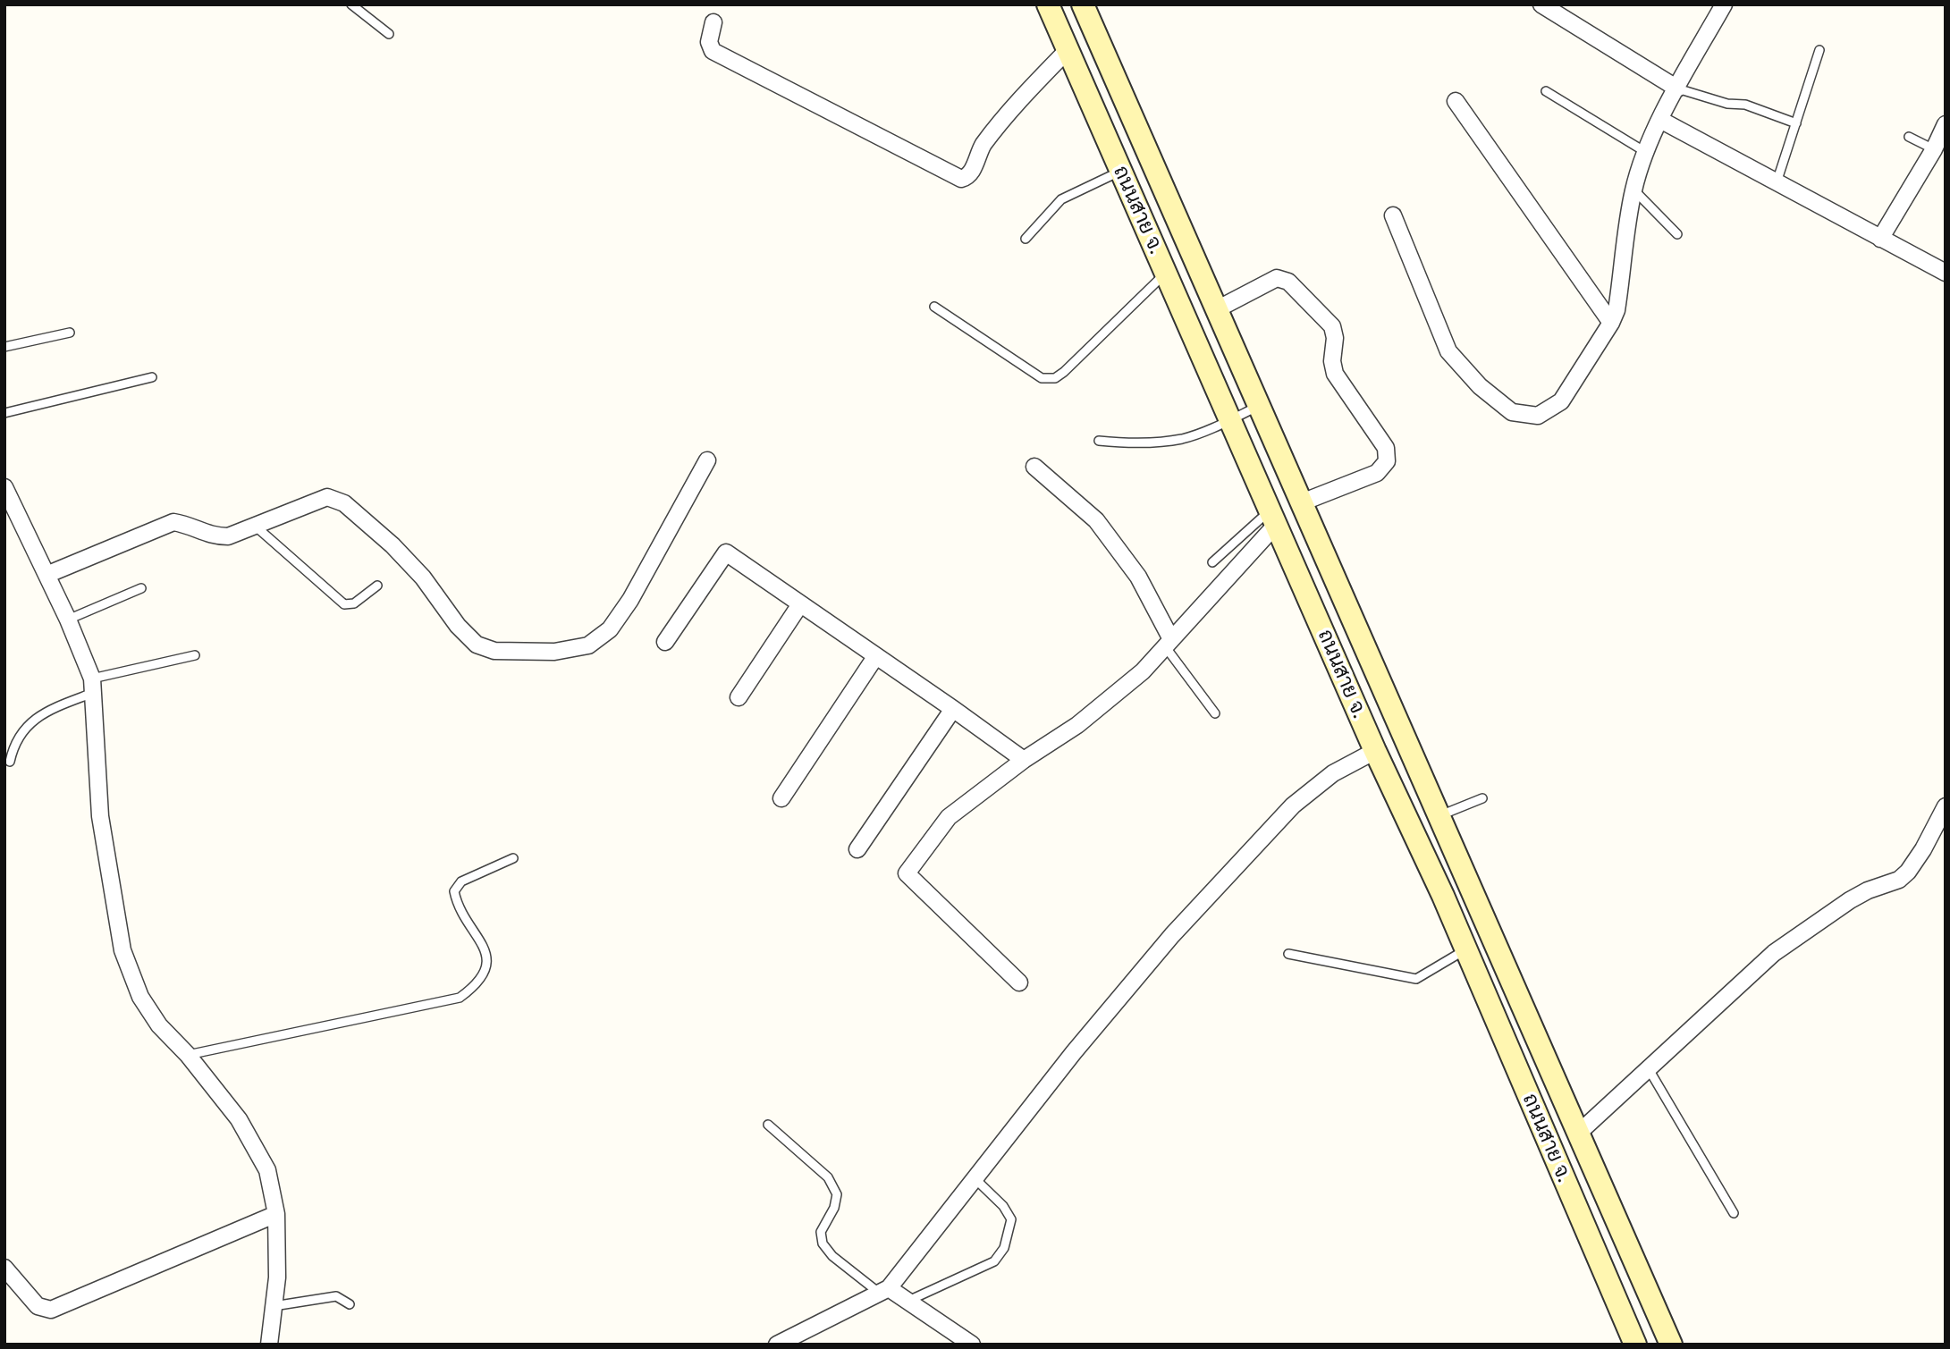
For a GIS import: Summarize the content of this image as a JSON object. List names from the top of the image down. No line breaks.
{"streets":{"main road":["ถนนสาย จ."]}}
